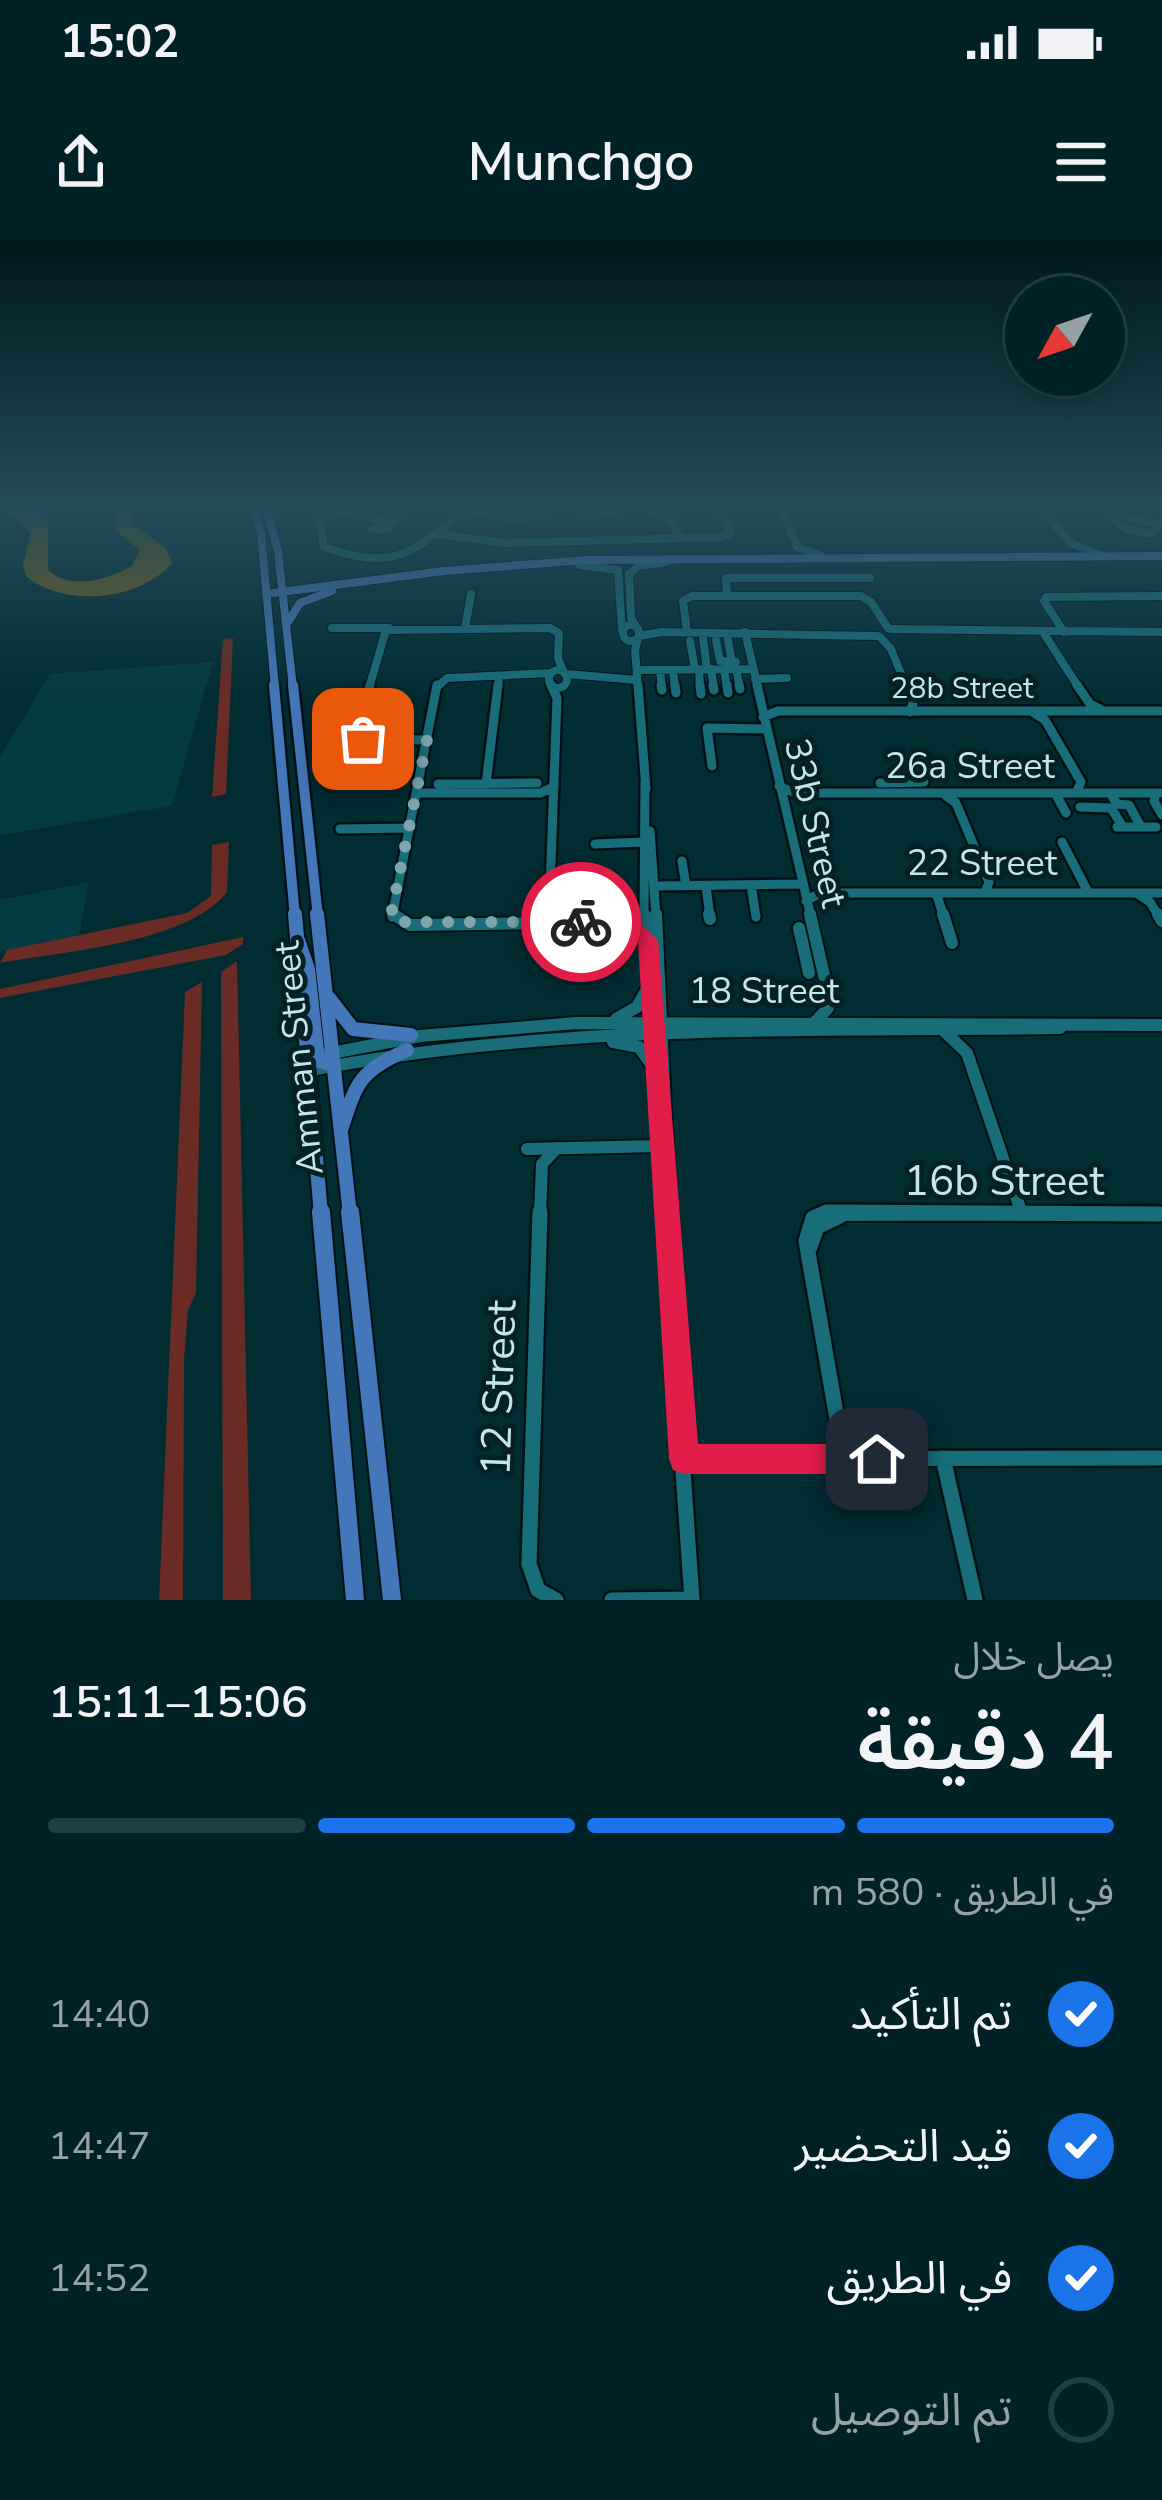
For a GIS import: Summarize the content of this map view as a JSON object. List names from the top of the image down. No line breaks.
{"streets":{"main road":["Amman Street"],"street":["28b Street","26a Street","33b Street","22 Street","18 Street","16b Street","12 Street"]},"crossings":[["28b Street","33b Street"],["26a Street","33b Street"],["33b Street","22 Street"],["33b Street","18 Street"],["18 Street","Amman Street"]],"north":"bottom left","page":{"status":"15:02","header":"Munchgo","heading":["4 دقيقة","يصل خلال","15:06–15:11"],"bar":"في الطريق · 580 m","list":[["تم التأكيد","14:40"],["قيد التحضير","14:47"],["في الطريق","14:52"],"تم التوصيل"]}}
